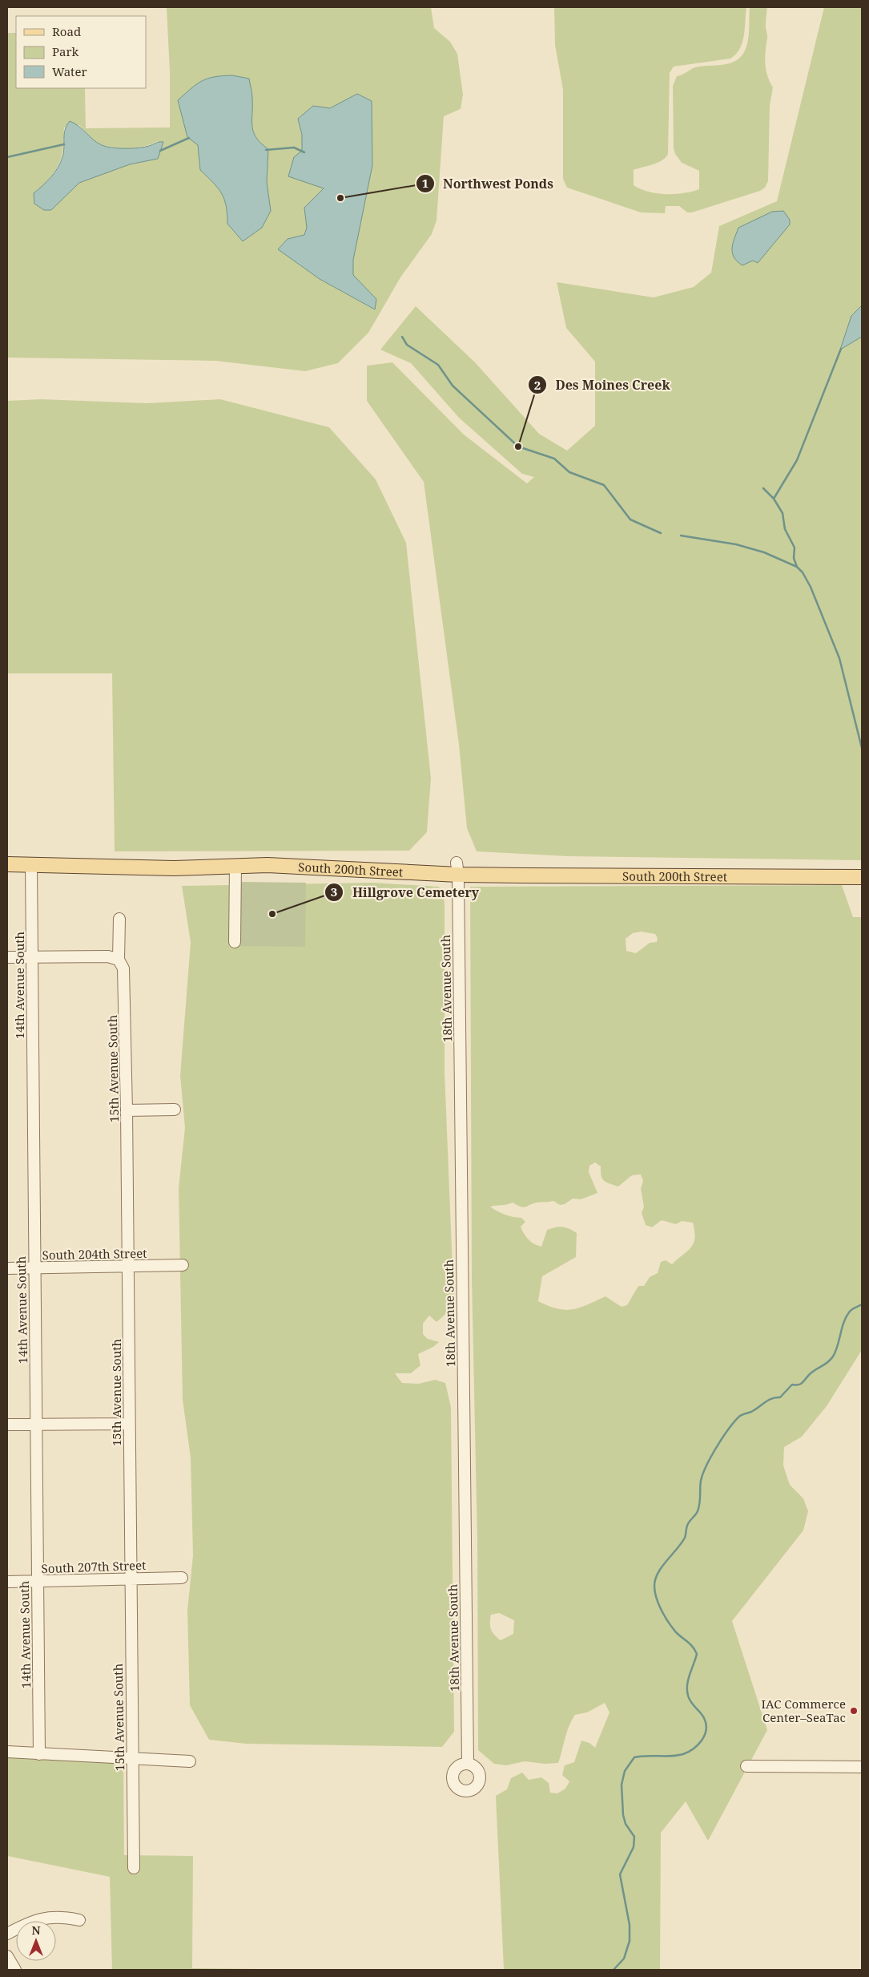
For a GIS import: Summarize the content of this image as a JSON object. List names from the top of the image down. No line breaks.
{"streets":{"main road":["South 200th Street"],"street":["14th Avenue South","18th Avenue South","15th Avenue South","South 204th Street","South 207th Street"]},"crossings":[["South 200th Street","14th Avenue South"],["South 200th Street","18th Avenue South"],["14th Avenue South","South 204th Street"],["14th Avenue South","South 207th Street"],["15th Avenue South","South 204th Street"],["15th Avenue South","South 207th Street"]],"places":["Northwest Ponds","Des Moines Creek","Hillgrove Cemetery","IAC Commerce Center–SeaTac"],"legend":["Road","Park","Water"],"north":"top"}
